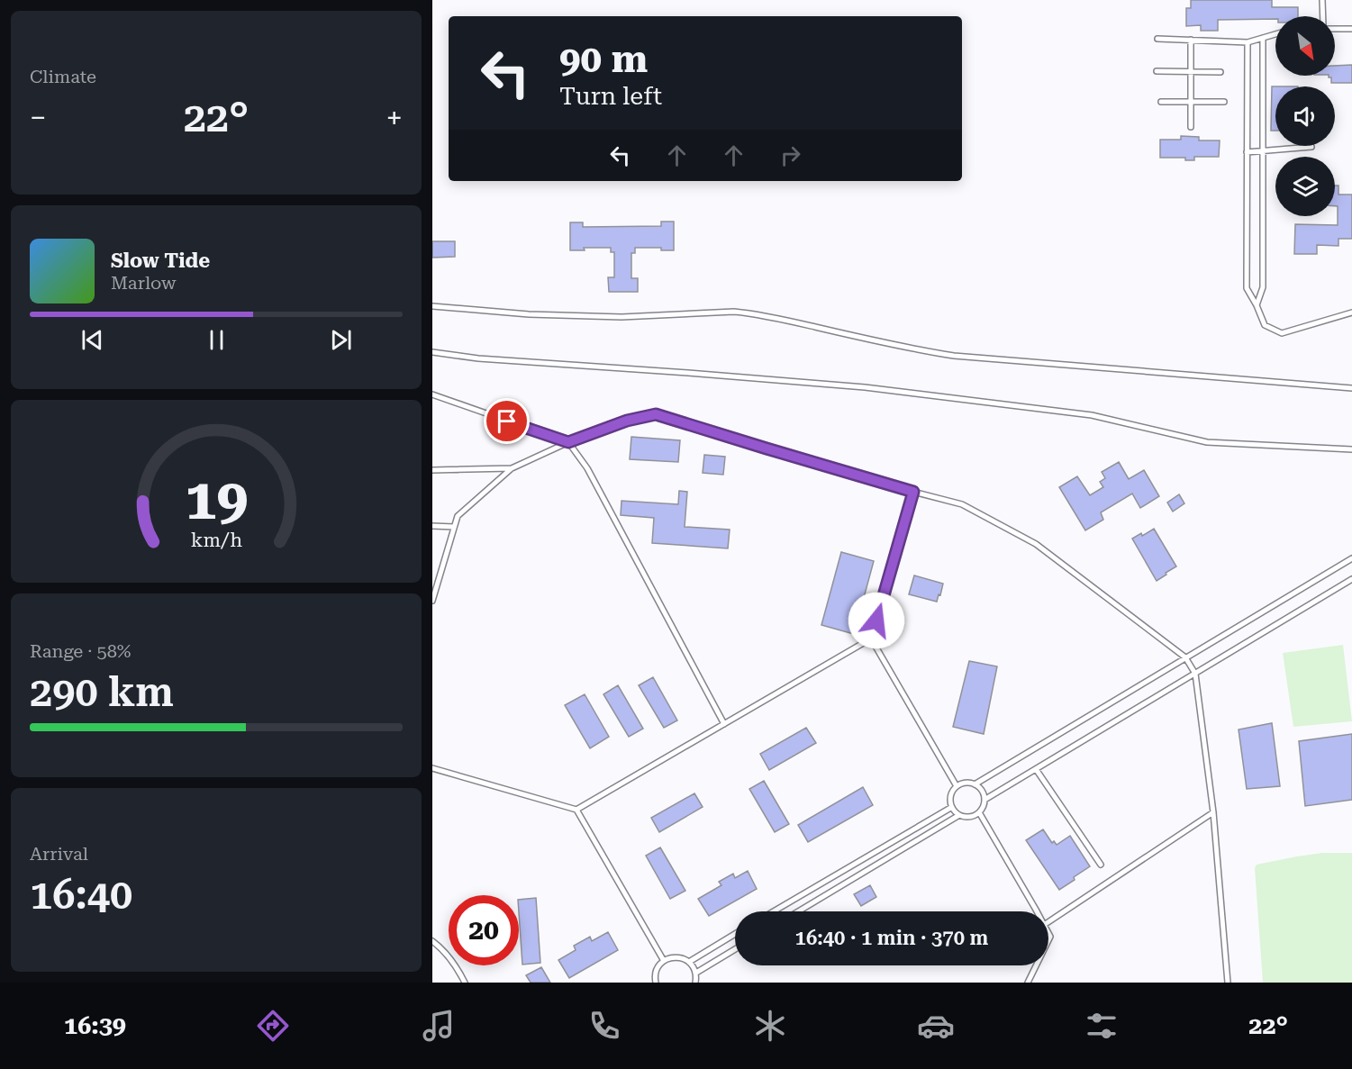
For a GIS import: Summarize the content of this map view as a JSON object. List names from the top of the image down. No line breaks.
{"north":"bottom right","page":{"tile":["Climate",["Range · 58%","290 km"],["Arrival","16:40"]],"turn":["90 m","Turn left"],"heat":["−","22°","+"],"song":["Slow Tide","Marlow"],"limit":"20","trip":"16:40 · 1 min · 370 m","tabs":["16:39","22°"],"gauge":["19","km/h"]}}
